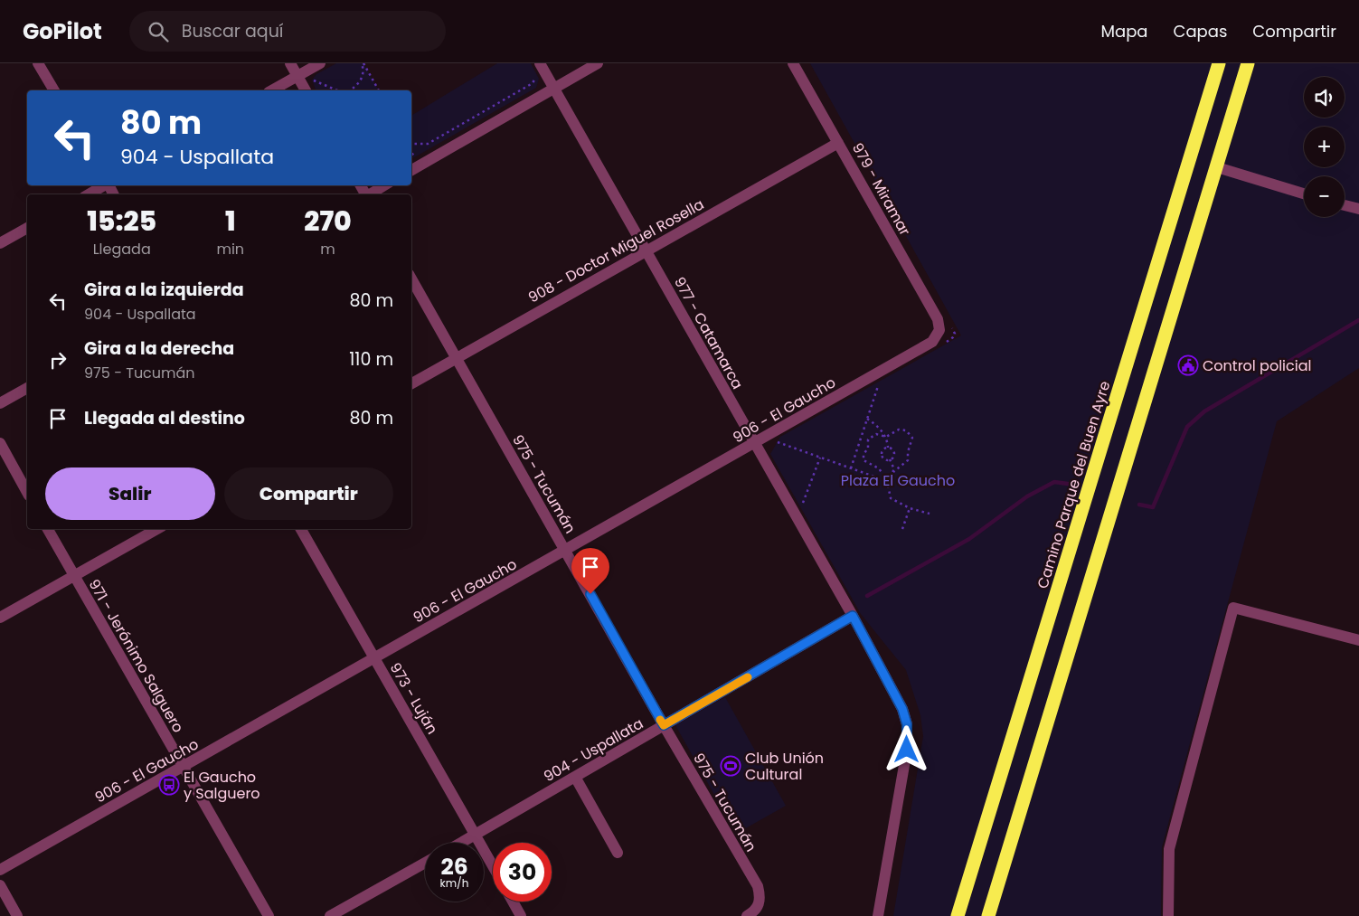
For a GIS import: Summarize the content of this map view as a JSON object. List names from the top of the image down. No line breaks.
{"streets":{"highway":["Camino Parque del Buen Ayre"],"street":["979 - Miramar","908 - Doctor Miguel Rosella","977 - Catamarca","906 - El Gaucho","975 - Tucumán","971 - Jerónimo Salguero","973 - Luján","904 - Uspallata"]},"crossings":[["979 - Miramar","908 - Doctor Miguel Rosella"],["979 - Miramar","906 - El Gaucho"],["908 - Doctor Miguel Rosella","977 - Catamarca"],["908 - Doctor Miguel Rosella","975 - Tucumán"],["977 - Catamarca","906 - El Gaucho"],["977 - Catamarca","904 - Uspallata"],["906 - El Gaucho","975 - Tucumán"],["906 - El Gaucho","971 - Jerónimo Salguero"],["906 - El Gaucho","973 - Luján"],["975 - Tucumán","904 - Uspallata"],["973 - Luján","904 - Uspallata"]],"parks":["Plaza El Gaucho"],"places":{"public building":["Control policial"],"sports":["Club Unión Cultural"],"bus stop":["El Gaucho y Salguero"]},"page":{"header":"GoPilot","search":"Buscar aquí","nav":["Mapa","Capas","Compartir"],"map_buttons":["+","−"],"turn":["80 m","904 - Uspallata"],"eta":["15:25","Llegada","1","min","270","m"],"list":[{"name":"Gira a la izquierda","note":"904 - Uspallata","value":"80 m"},{"name":"Gira a la derecha","note":"975 - Tucumán","value":"110 m"},{"name":"Llegada al destino","value":"80 m"}],"buttons":["Salir","Compartir"],"speed":"26 km/h","limit":"30"}}
